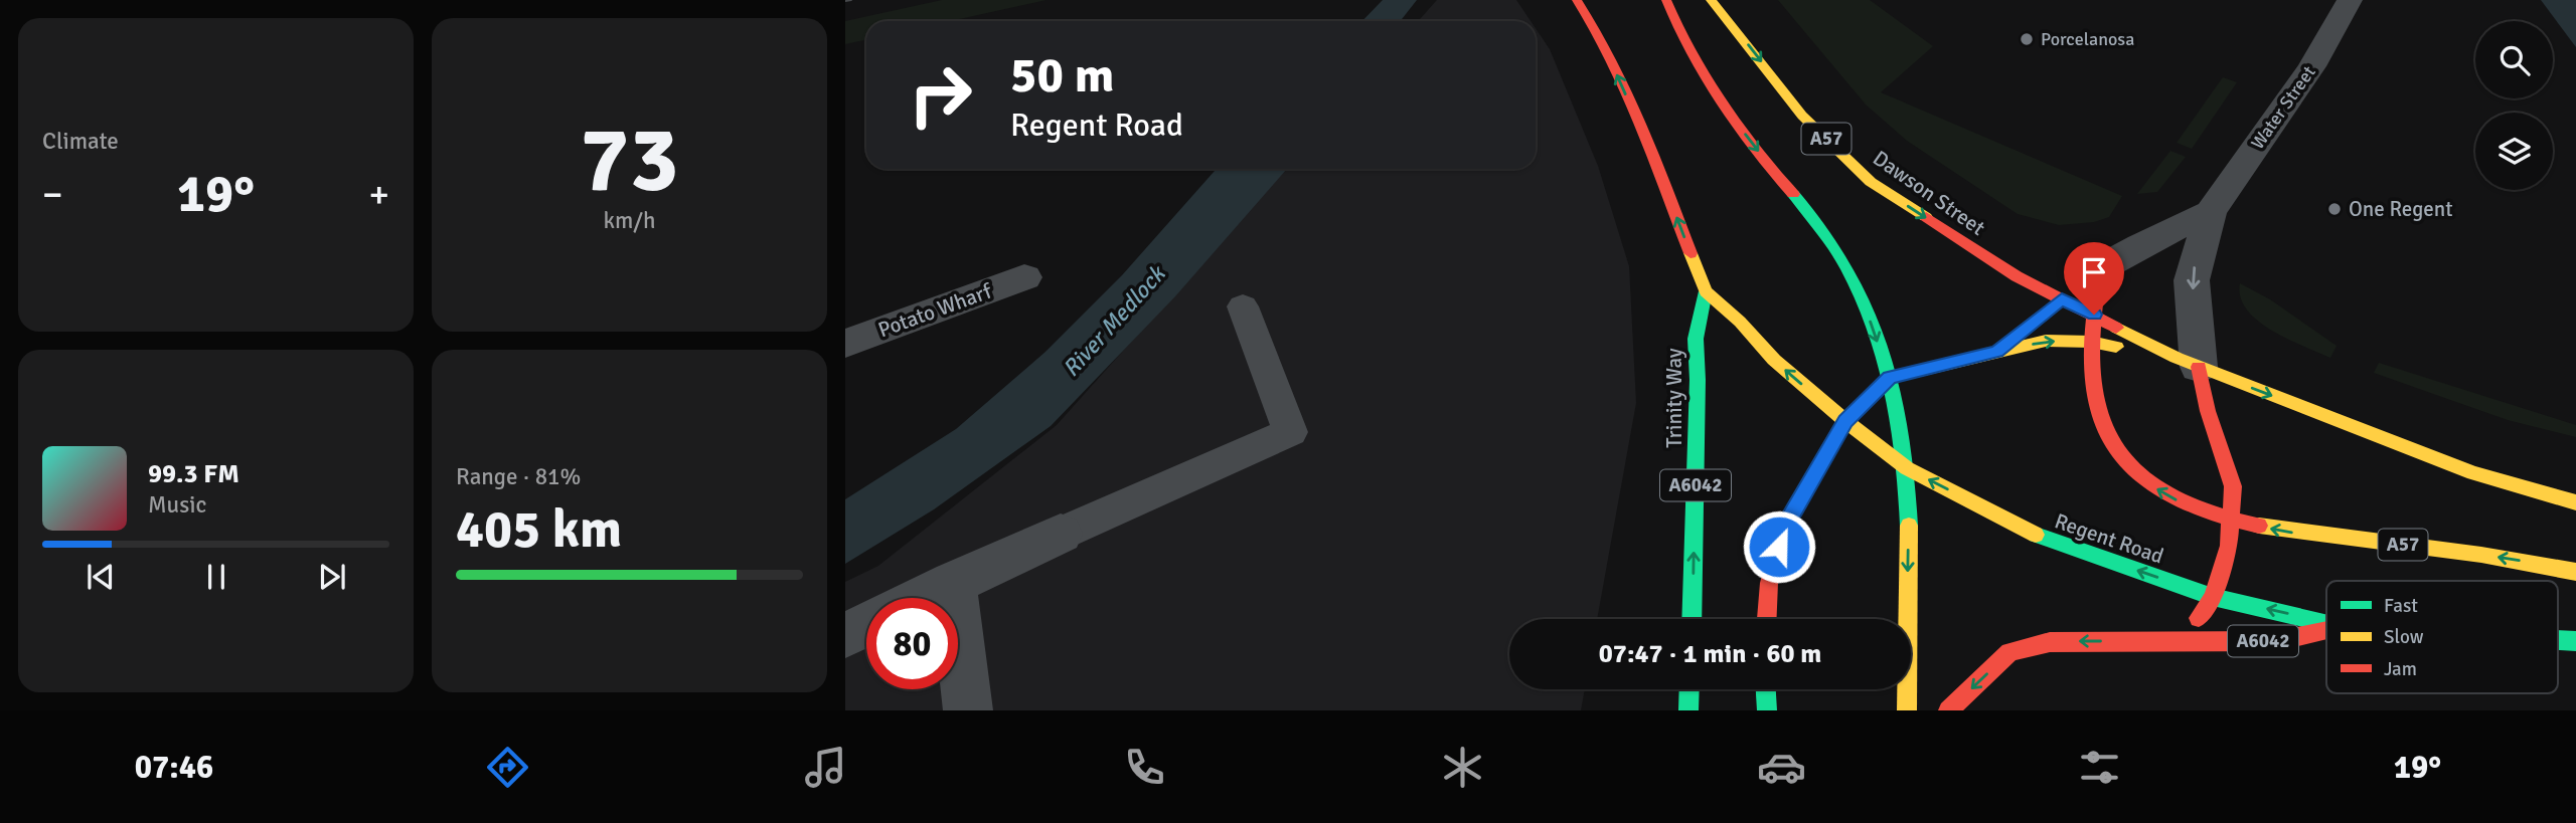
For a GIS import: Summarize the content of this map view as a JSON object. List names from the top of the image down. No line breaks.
{"streets":{"highway":["A57","Dawson Street","Trinity Way","A6042","Regent Road"],"street":["Water Street","Potato Wharf"]},"crossings":[["Water Street","A57"],["Water Street","Dawson Street"],["A57","Dawson Street"],["Trinity Way","Regent Road"]],"one_way":["Regent Road"],"water":["River Medlock"],"places":["Porcelanosa","One Regent"],"legend":["Fast","Slow","Jam"],"page":{"tile":["Climate",["73","km/h"],["Range · 81%","405 km"]],"turn":["50 m","Regent Road"],"heat":["−","19°","+"],"song":["99.3 FM","Music"],"limit":"80","trip":"07:47 · 1 min · 60 m","tabs":["07:46","19°"]}}
